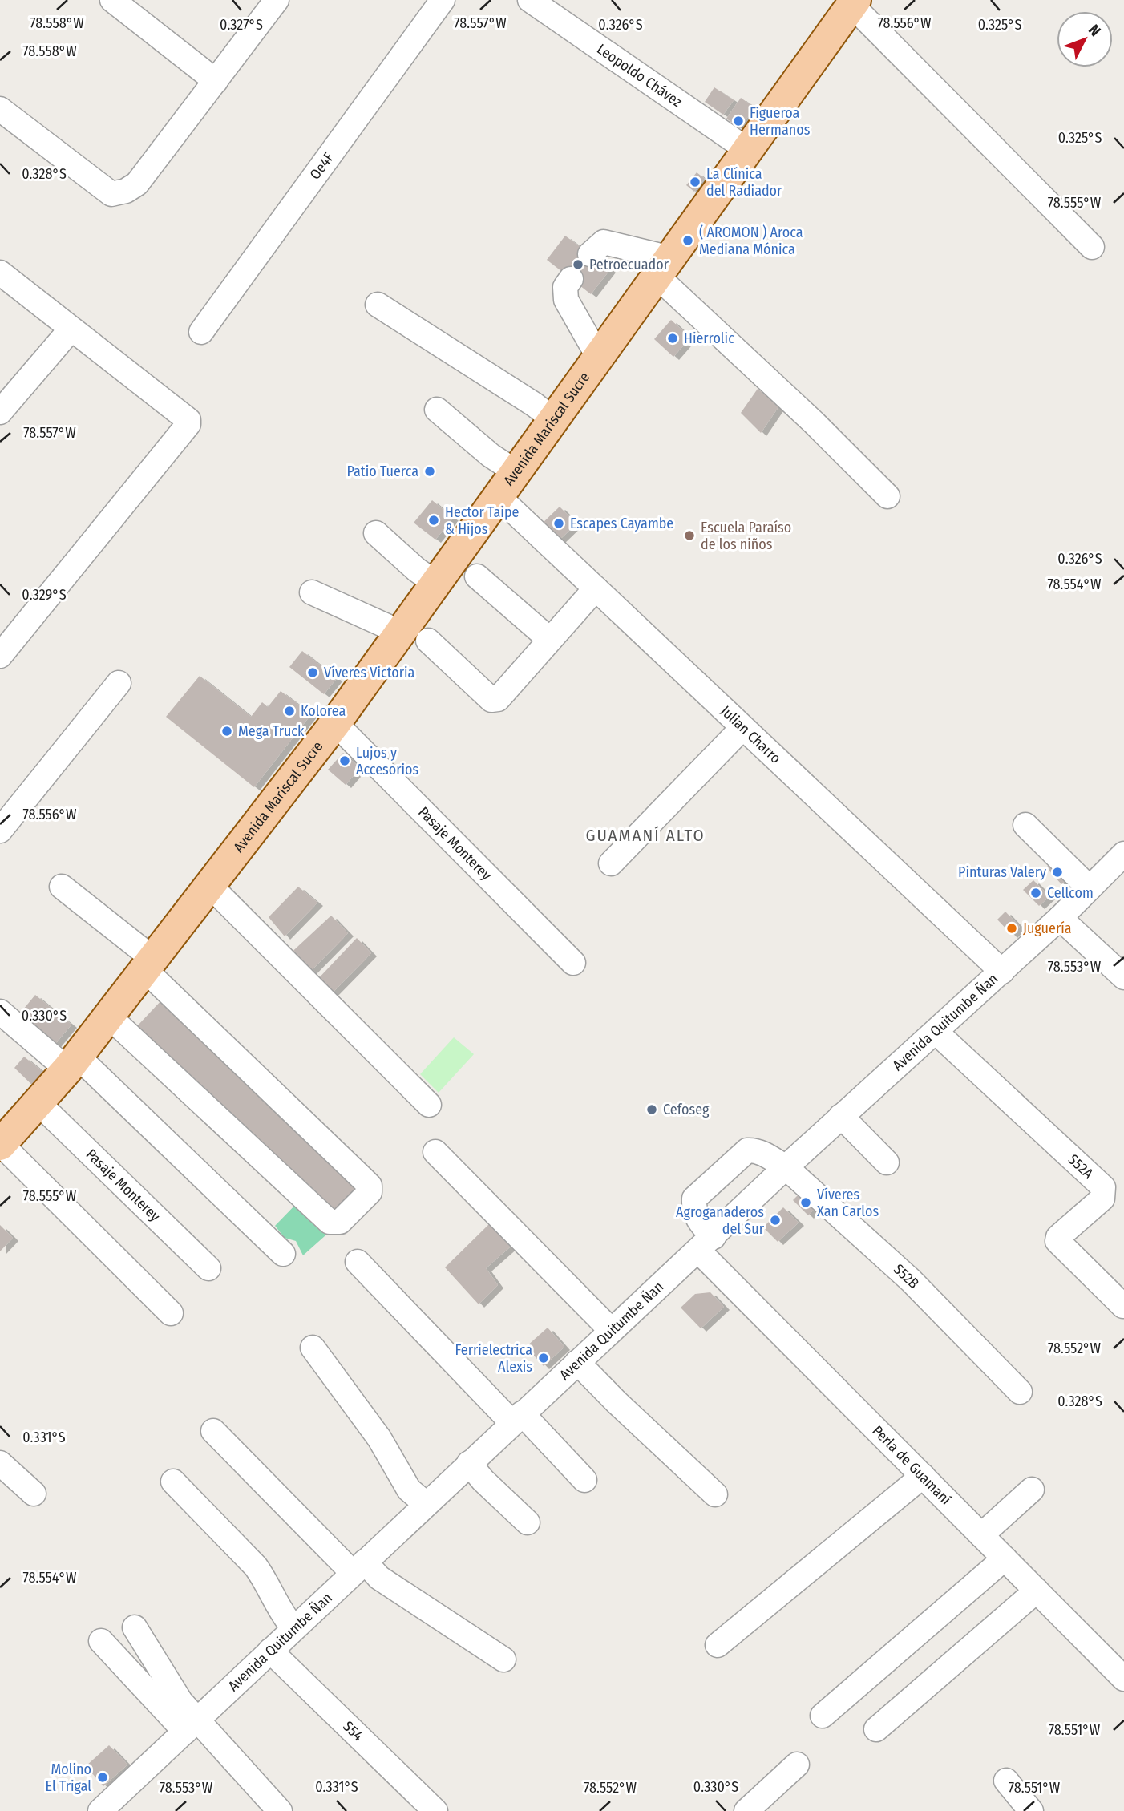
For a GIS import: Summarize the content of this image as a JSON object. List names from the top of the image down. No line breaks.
{"streets":{"main road":["Avenida Mariscal Sucre"],"street":["Leopoldo Chávez","Oe4F","Julian Charro","Pasaje Monterey","Avenida Quitumbe Ñan","S52A","S52B","Perla de Guamaní","S54"]},"crossings":[["Leopoldo Chávez","Avenida Mariscal Sucre"],["Avenida Mariscal Sucre","Julian Charro"],["Avenida Mariscal Sucre","Pasaje Monterey"],["Julian Charro","Avenida Quitumbe Ñan"],["Avenida Quitumbe Ñan","S52A"],["Avenida Quitumbe Ñan","S52B"],["Avenida Quitumbe Ñan","Perla de Guamaní"],["Avenida Quitumbe Ñan","S54"],["S52B","Perla de Guamaní"]],"districts":["GUAMANÍ ALTO"],"places":["Figueroa Hermanos","La Clínica del Radiador","( AROMON ) Aroca Mediana Mónica","Petroecuador","Hierrolic","Patio Tuerca","Hector Taipe & Hijos","Escapes Cayambe","Escuela Paraíso de los niños","Víveres Victoria","Kolorea","Mega Truck","Lujos y Accesorios","Pinturas Valery","Cellcom","Juguería","Cefoseg","Víveres Xan Carlos","Agroganaderos del Sur","Ferrielectrica Alexis","Molino El Trigal"],"north":"top right","coordinates":["78.558°W","78.557°W","78.556°W","0.327°S","0.326°S","0.325°S","0.328°S","78.555°W","78.554°W","0.329°S","78.553°W","0.330°S","78.552°W","0.331°S","78.551°W"]}
